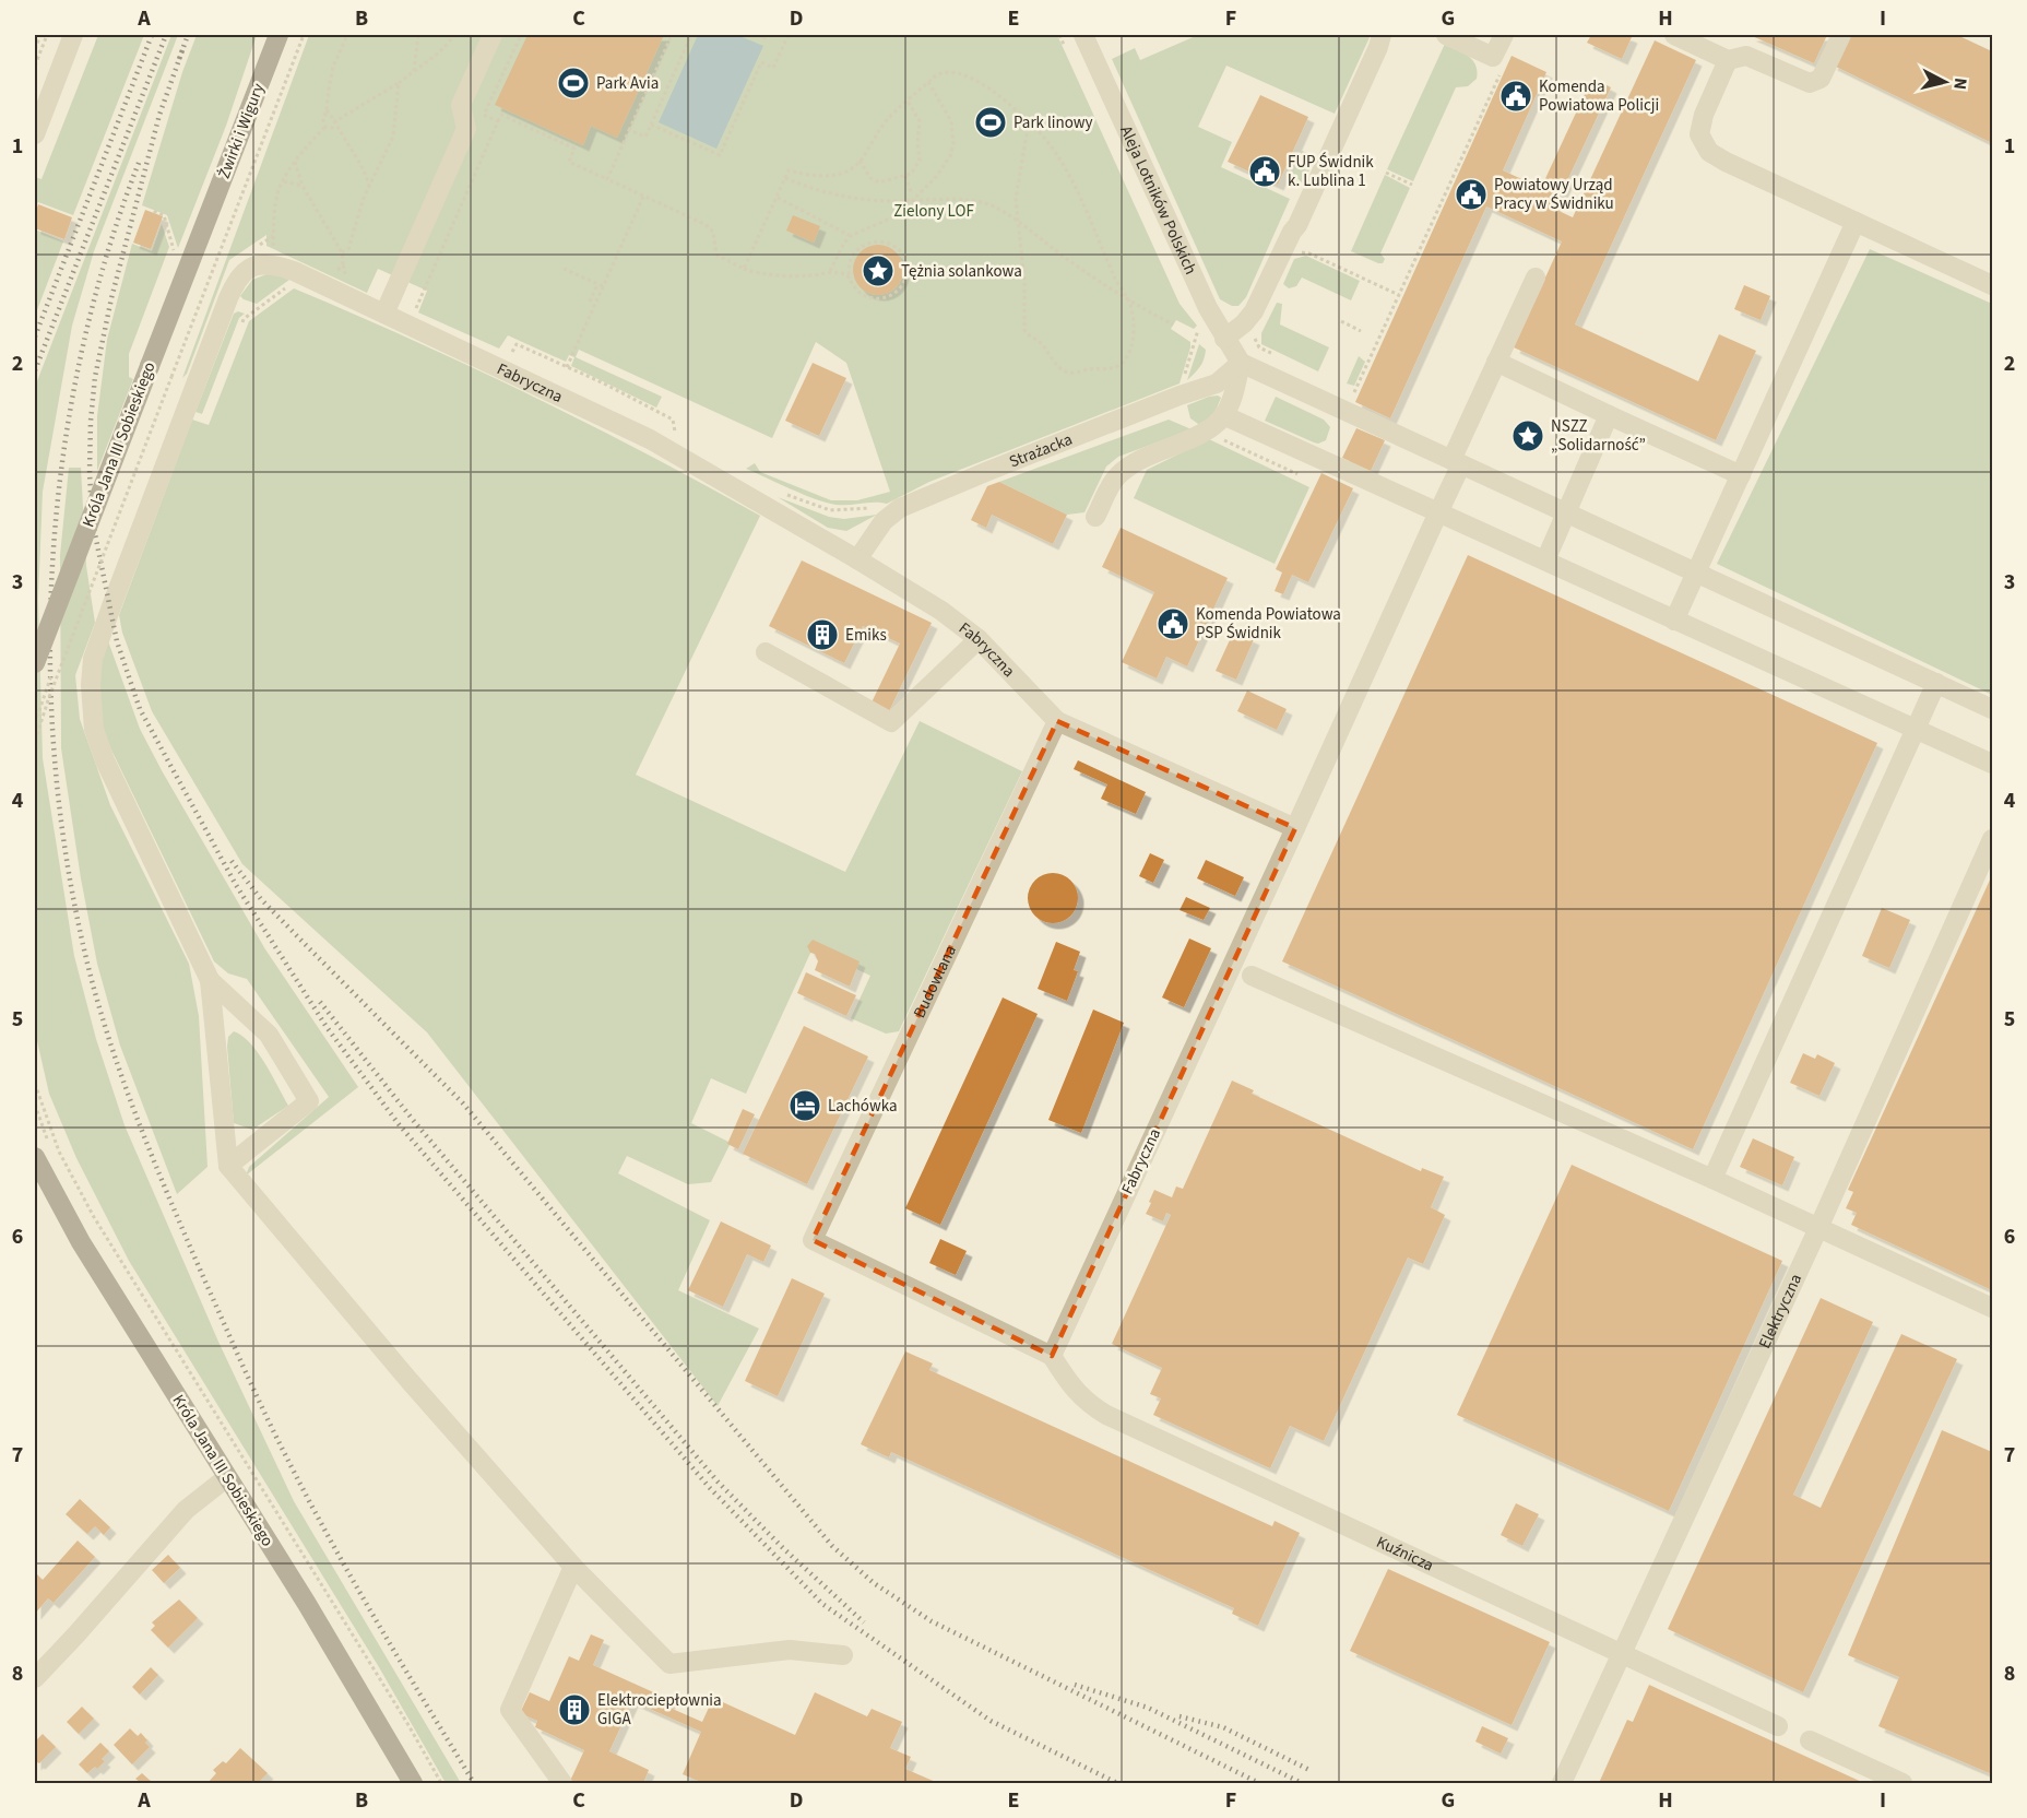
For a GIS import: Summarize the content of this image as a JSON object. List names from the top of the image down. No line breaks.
{"streets":{"main road":["Żwirki i Wigury","Króla Jana III Sobieskiego"],"street":["Aleja Lotników Polskich","Fabryczna","Strażacka","Budowlana","Elektryczna","Kuźnicza"]},"crossings":[["Żwirki i Wigury","Króla Jana III Sobieskiego"],["Aleja Lotników Polskich","Strażacka"],["Fabryczna","Strażacka"],["Fabryczna","Budowlana"],["Fabryczna","Kuźnicza"],["Budowlana","Kuźnicza"],["Elektryczna","Kuźnicza"]],"parks":["Zielony LOF"],"places":{"sports":["Park Avia","Park linowy"],"public building":["Komenda Powiatowa Policji","FUP Świdnik k. Lublina 1","Powiatowy Urząd Pracy w Świdniku","Komenda Powiatowa PSP Świdnik"],"place":["Tężnia solankowa","NSZZ „Solidarność”"],"building":["Emiks","Elektrociepłownia GIGA"],"hotel":["Lachówka"]},"north":"right","grid":{"columns":["A","B","C","D","E","F","G","H","I"],"rows":["1","2","3","4","5","6","7","8"]}}
